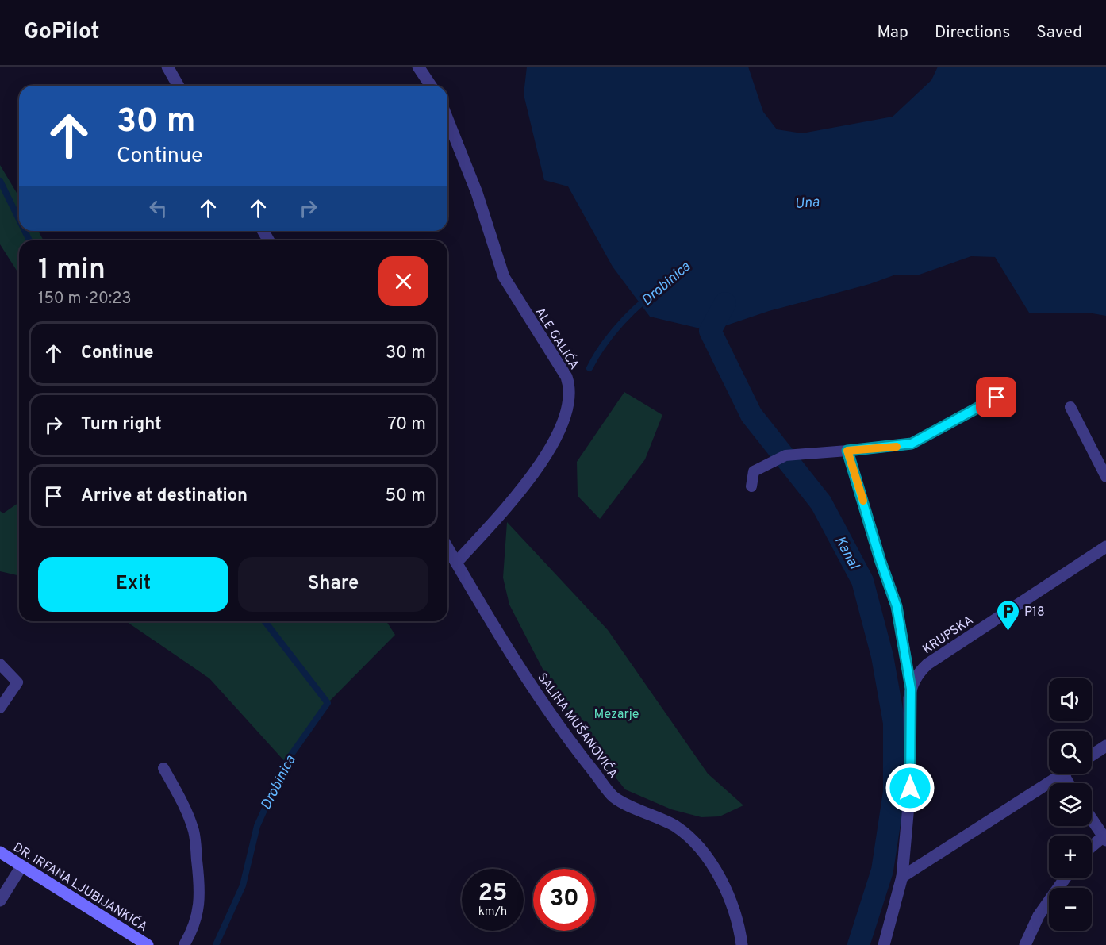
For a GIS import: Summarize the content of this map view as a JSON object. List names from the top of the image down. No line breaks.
{"streets":{"main road":["DR. IRFANA LJUBIJANKIĆA"],"street":["ALE GALIĆA","KRUPSKA","SALIHA MUŠANOVIĆA"]},"crossings":[["ALE GALIĆA","SALIHA MUŠANOVIĆA"]],"water":["Una","Drobinica","Kanal"],"parks":["Mezarje"],"places":{"parking":["P18"]},"page":{"header":"GoPilot","nav":["Map","Directions","Saved"],"turn":["30 m","Continue"],"heading":["1 min","150 m · 20:23"],"list":[{"name":"Continue","value":"30 m"},{"name":"Turn right","value":"70 m"},{"name":"Arrive at destination","value":"50 m"}],"buttons":["Exit","Share"],"map_buttons":["+","−"],"speed":"25 km/h","limit":"30"}}
